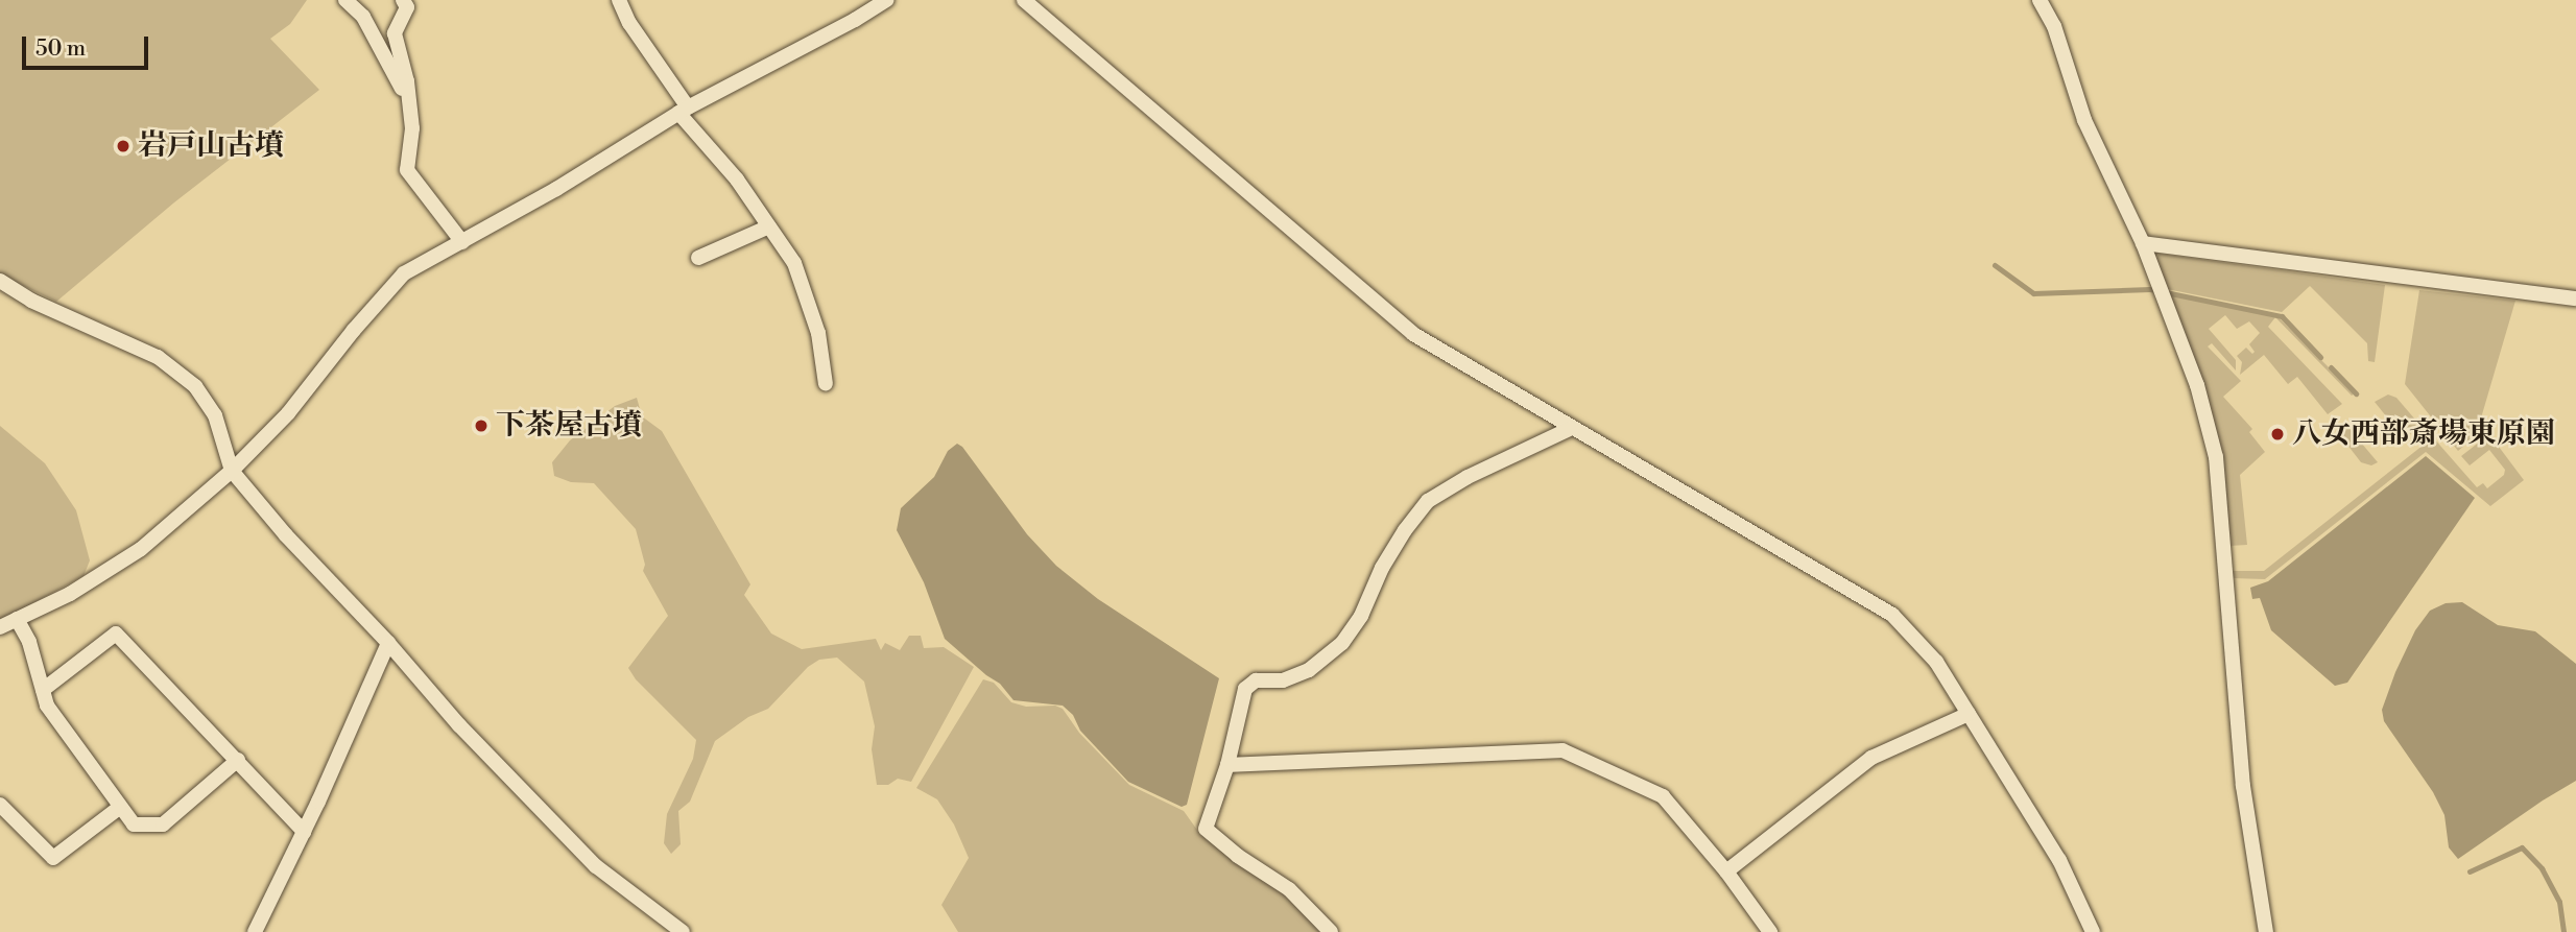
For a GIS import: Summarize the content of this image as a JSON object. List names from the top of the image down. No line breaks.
{"places":["岩戸山古墳","下茶屋古墳","八女西部斎場東原園"],"scale_bar":"50 m"}
